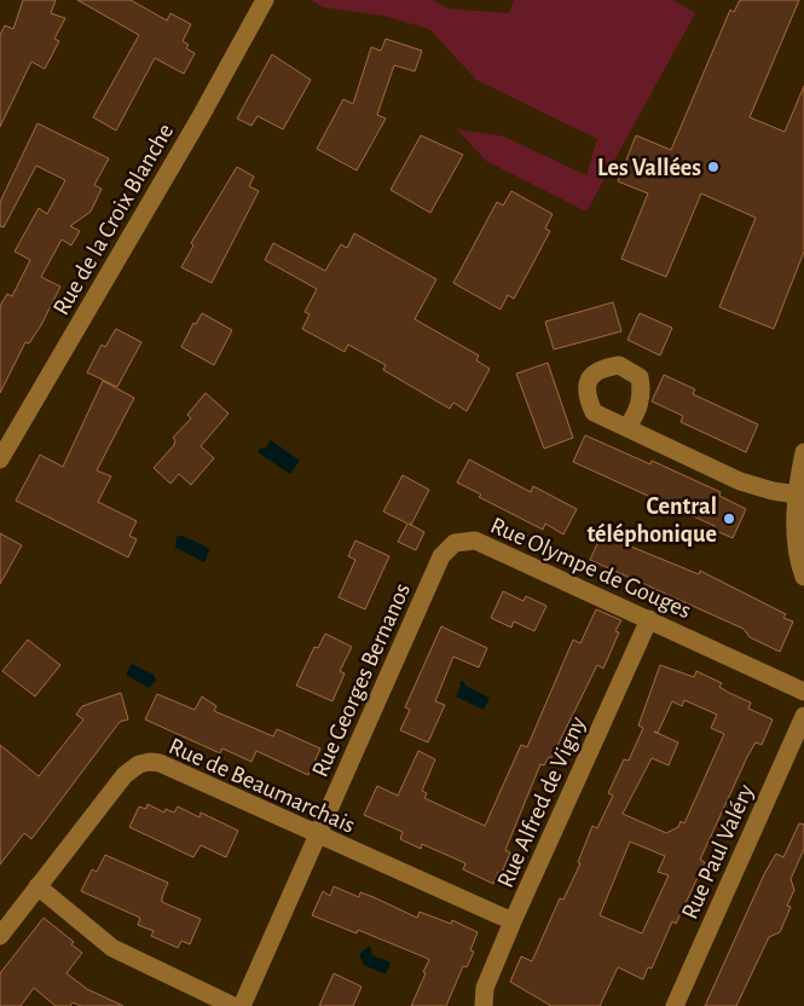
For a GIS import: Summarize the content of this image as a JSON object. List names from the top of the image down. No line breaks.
{"streets":{"street":["Rue de la Croix Blanche","Rue Olympe de Gouges","Rue Georges Bernanos","Rue de Beaumarchais","Rue Alfred de Vigny","Rue Paul Valéry"]},"crossings":[["Rue Olympe de Gouges","Rue Georges Bernanos"],["Rue Olympe de Gouges","Rue Alfred de Vigny"],["Rue Georges Bernanos","Rue de Beaumarchais"],["Rue de Beaumarchais","Rue Alfred de Vigny"]],"places":["Les Vallées","Central téléphonique"]}
